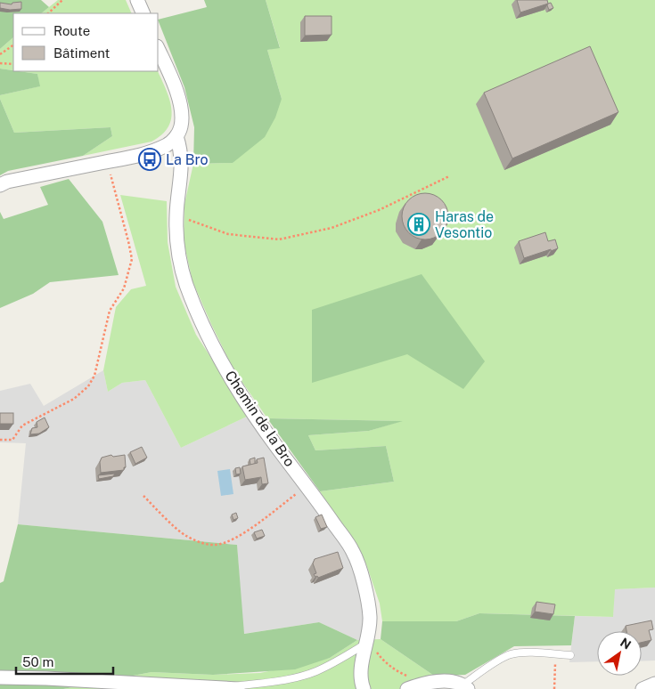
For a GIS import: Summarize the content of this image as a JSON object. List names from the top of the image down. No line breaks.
{"streets":{"street":["Chemin de la Bro"]},"places":{"bus stop":["La Bro"],"building":["Haras de Vesontio"]},"legend":["Route","Bâtiment"],"scale_bar":"50 m","north":"top right"}
